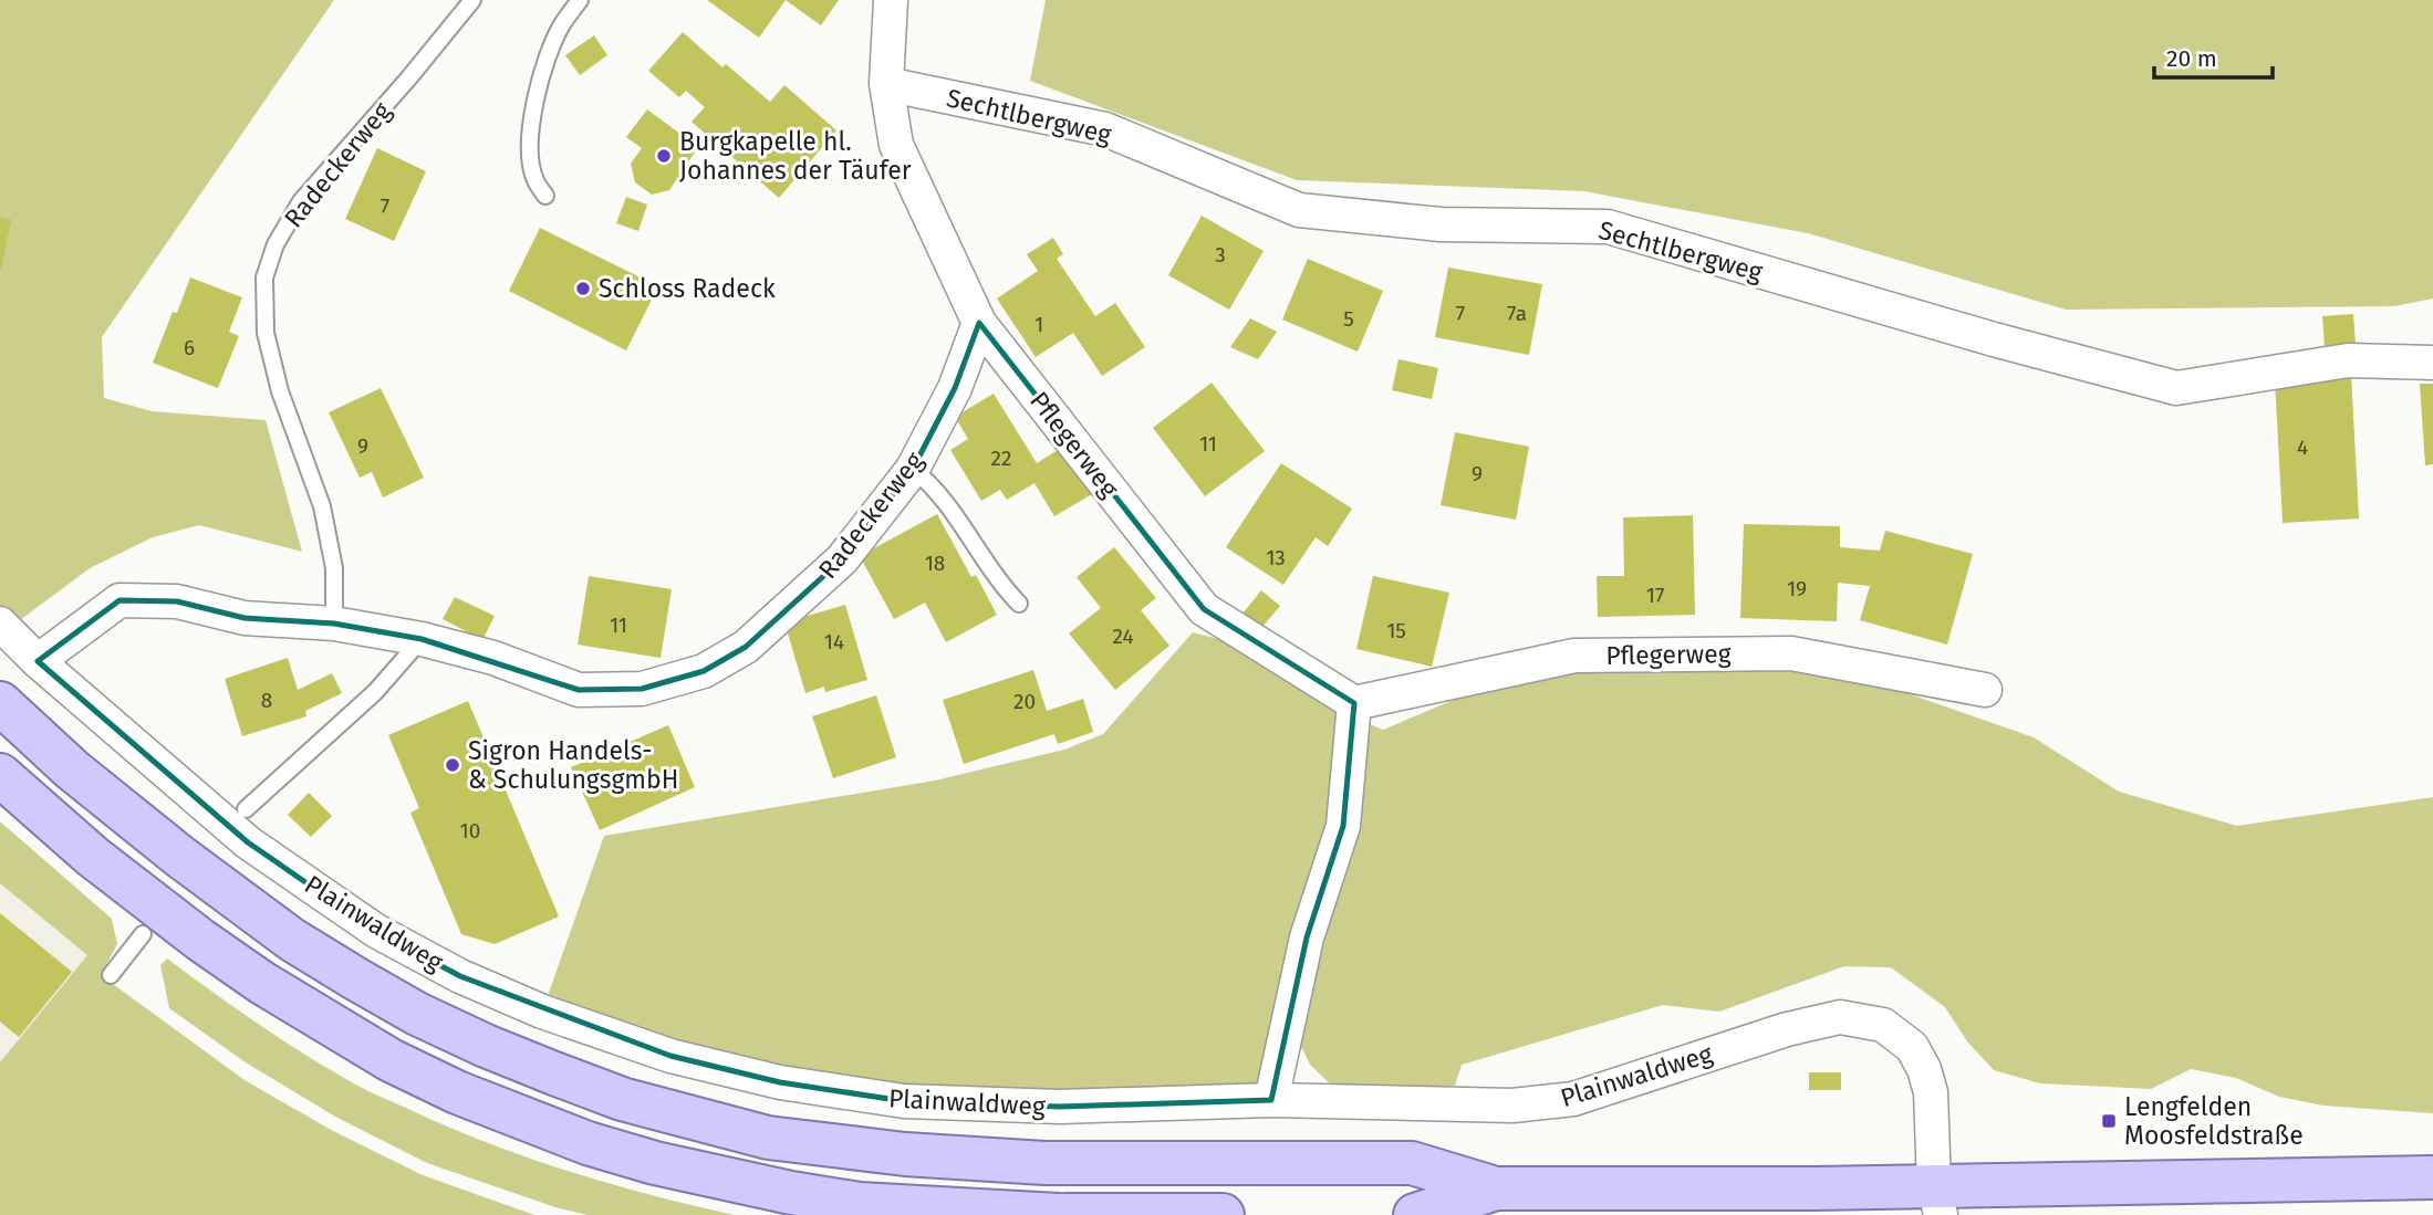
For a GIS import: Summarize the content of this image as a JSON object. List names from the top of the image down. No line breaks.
{"streets":{"street":["Sechtlbergweg","Radeckerweg","Pflegerweg","Plainwaldweg"]},"crossings":[["Radeckerweg","Pflegerweg"],["Radeckerweg","Plainwaldweg"]],"places":{"other":["Burgkapelle hl. Johannes der Täufer","Schloss Radeck","Sigron Handels- & SchulungsgmbH"],"transit":["Lengfelden Moosfeldstraße"]},"house_numbers":["7","3","7","7a","5","1","6","11","9","4","22","9","13","18","19","17","11","15","24","14","8","20","10"],"scale_bar":"20 m"}
